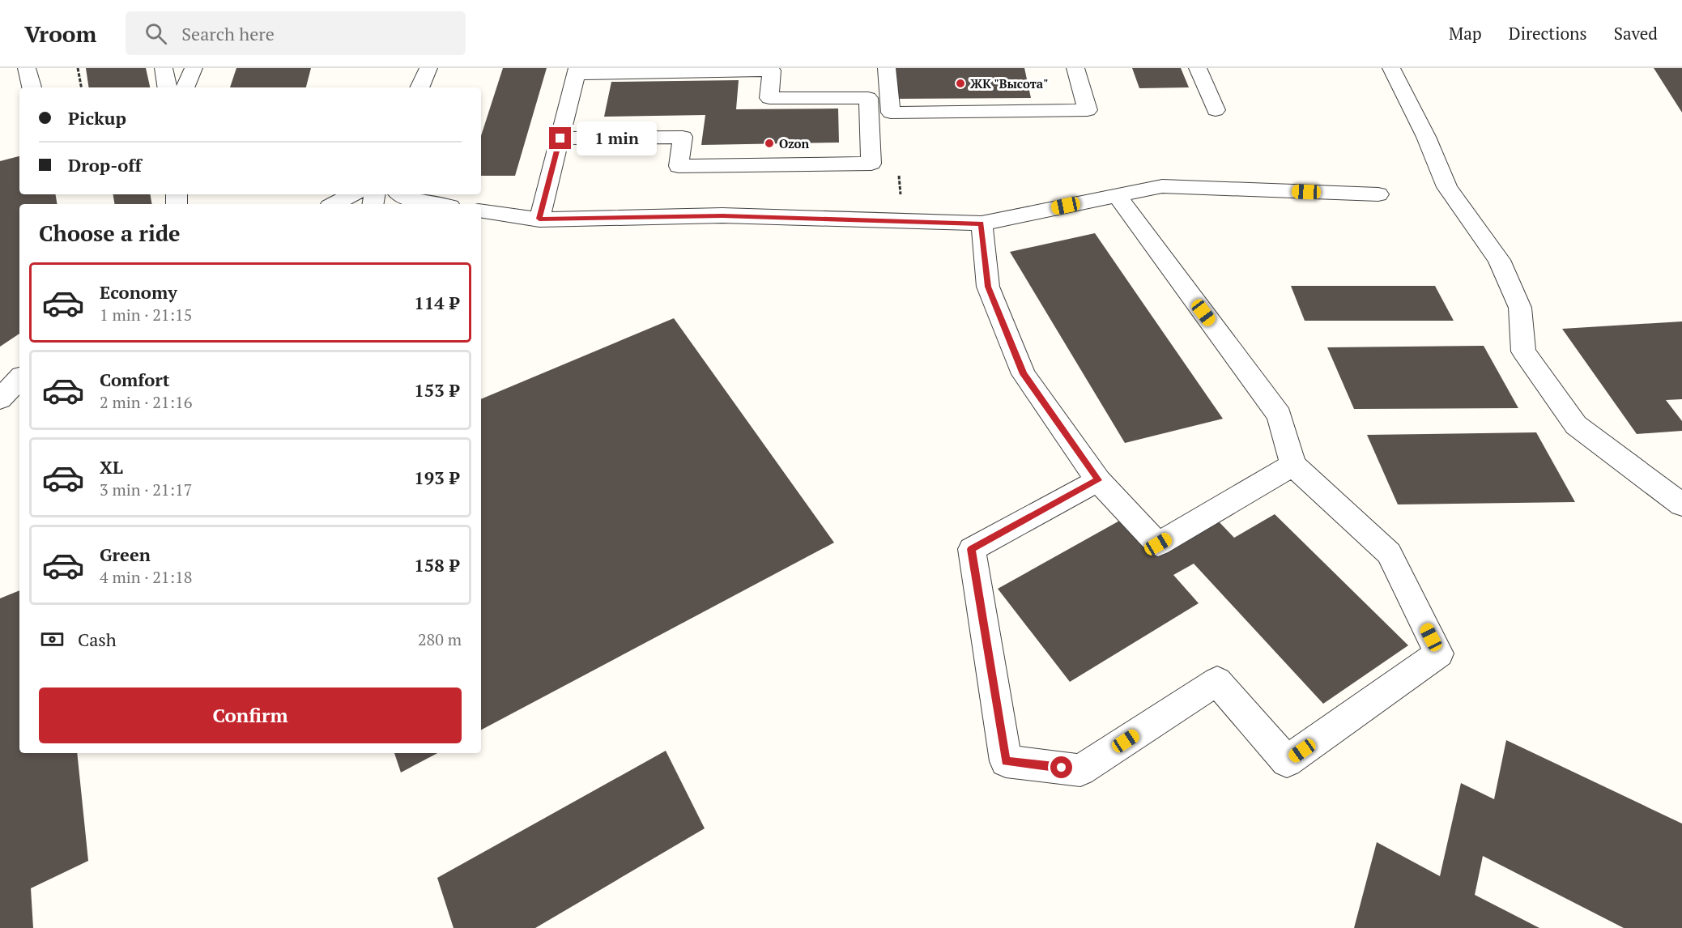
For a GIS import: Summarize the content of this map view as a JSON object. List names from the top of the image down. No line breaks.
{"places":["ЖК \"Высота\"","Ozon"],"page":{"header":"Vroom","search":"Search here","nav":["Map","Directions","Saved"],"banner":["Pickup","Drop-off"],"bubble":"1 min","heading":"Choose a ride","list":[{"name":"Economy","note":"1 min · 21:15","value":"114 ₽"},{"name":"Comfort","note":"2 min · 21:16","value":"153 ₽"},{"name":"XL","note":"3 min · 21:17","value":"193 ₽"},{"name":"Green","note":"4 min · 21:18","value":"158 ₽"}],"pay":["Cash","280 m"],"buttons":"Confirm"}}
